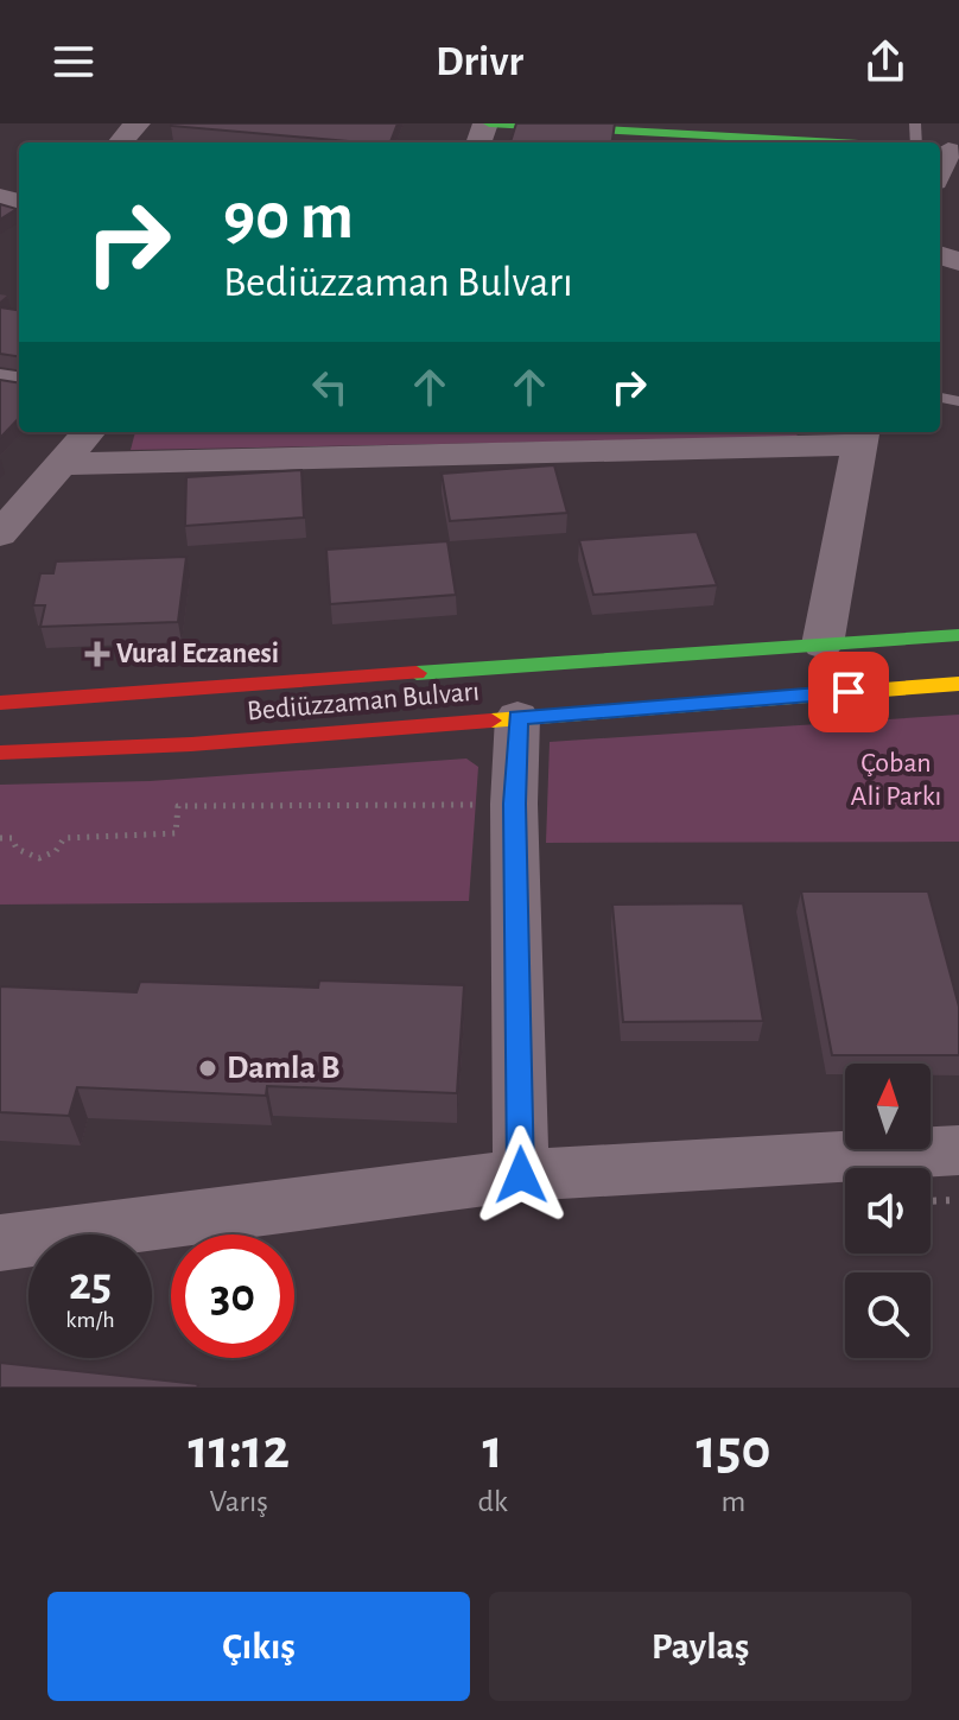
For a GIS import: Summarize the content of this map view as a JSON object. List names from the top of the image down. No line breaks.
{"streets":{"street":["Bediüzzaman Bulvarı"]},"parks":["Çoban Ali Parkı"],"places":{"health":["Vural Eczanesi"],"other":["Damla B"]},"north":"top","page":{"header":"Drivr","turn":["90 m","Bediüzzaman Bulvarı"],"speed":"25 km/h","limit":"30","eta":["11:12","Varış","1","dk","150","m"],"buttons":["Çıkış","Paylaş"]}}
